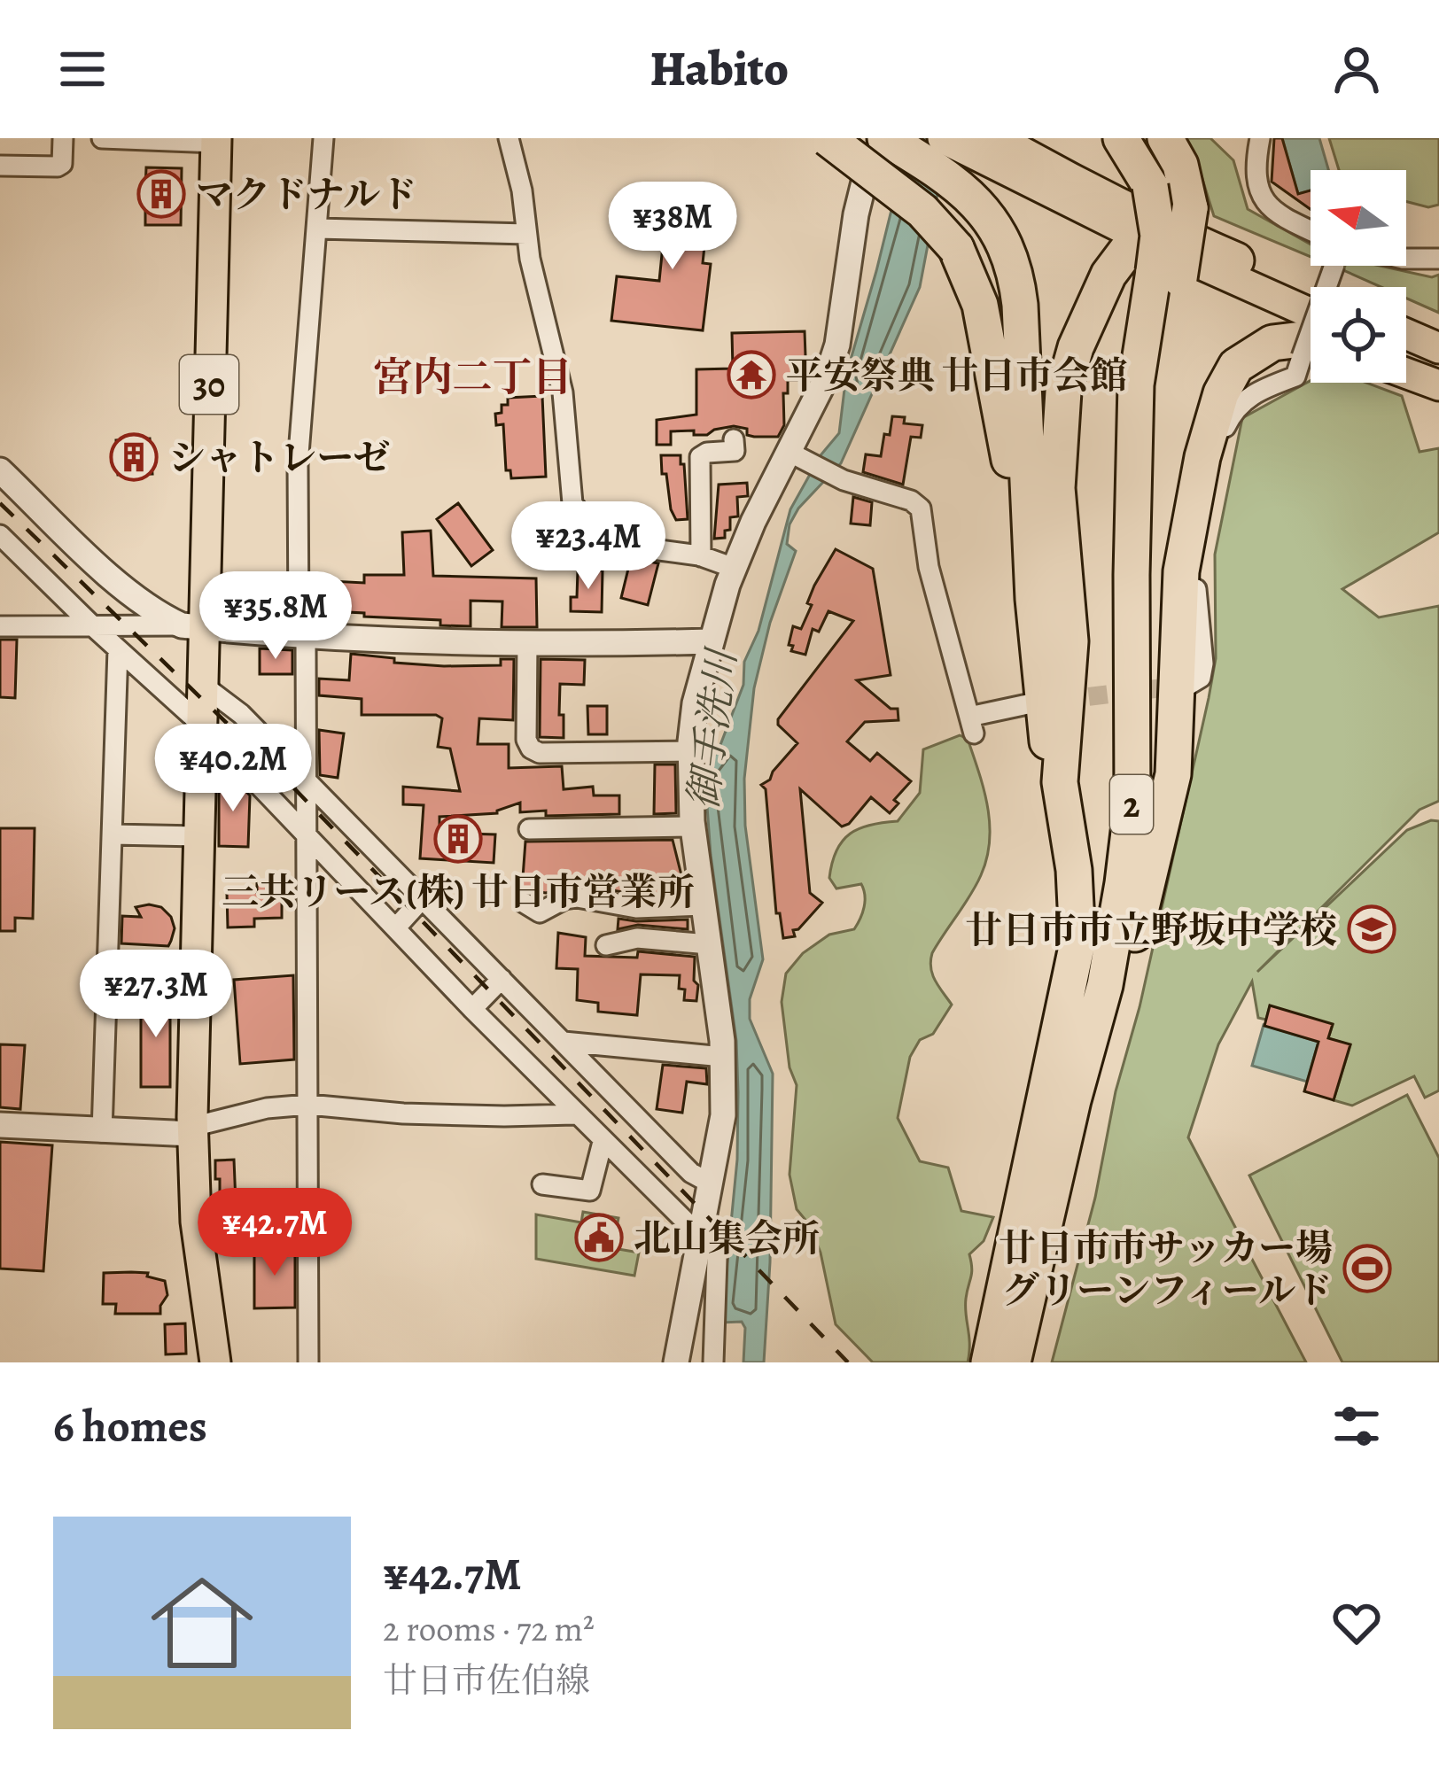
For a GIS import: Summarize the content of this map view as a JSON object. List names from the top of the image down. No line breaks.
{"streets":{"highway":["2"],"main road":["30"]},"districts":["宮内二丁目"],"water":["御手洗川"],"places":{"building":["マクドナルド","シャトレーゼ","三共リース(株) 廿日市営業所"],"temple":["平安祭典 廿日市会館"],"school or university":["廿日市市立野坂中学校"],"public building":["北山集会所"],"sports":["廿日市市サッカー場 グリーンフィールド"]},"north":"left","page":{"header":"Habito","price":["¥38M","¥23.4M","¥35.8M","¥40.2M","¥27.3M","¥42.7M"],"heading":"6 homes","list":[{"name":"¥42.7M","note":"2 rooms · 72 m² · 廿日市佐伯線"}]}}
